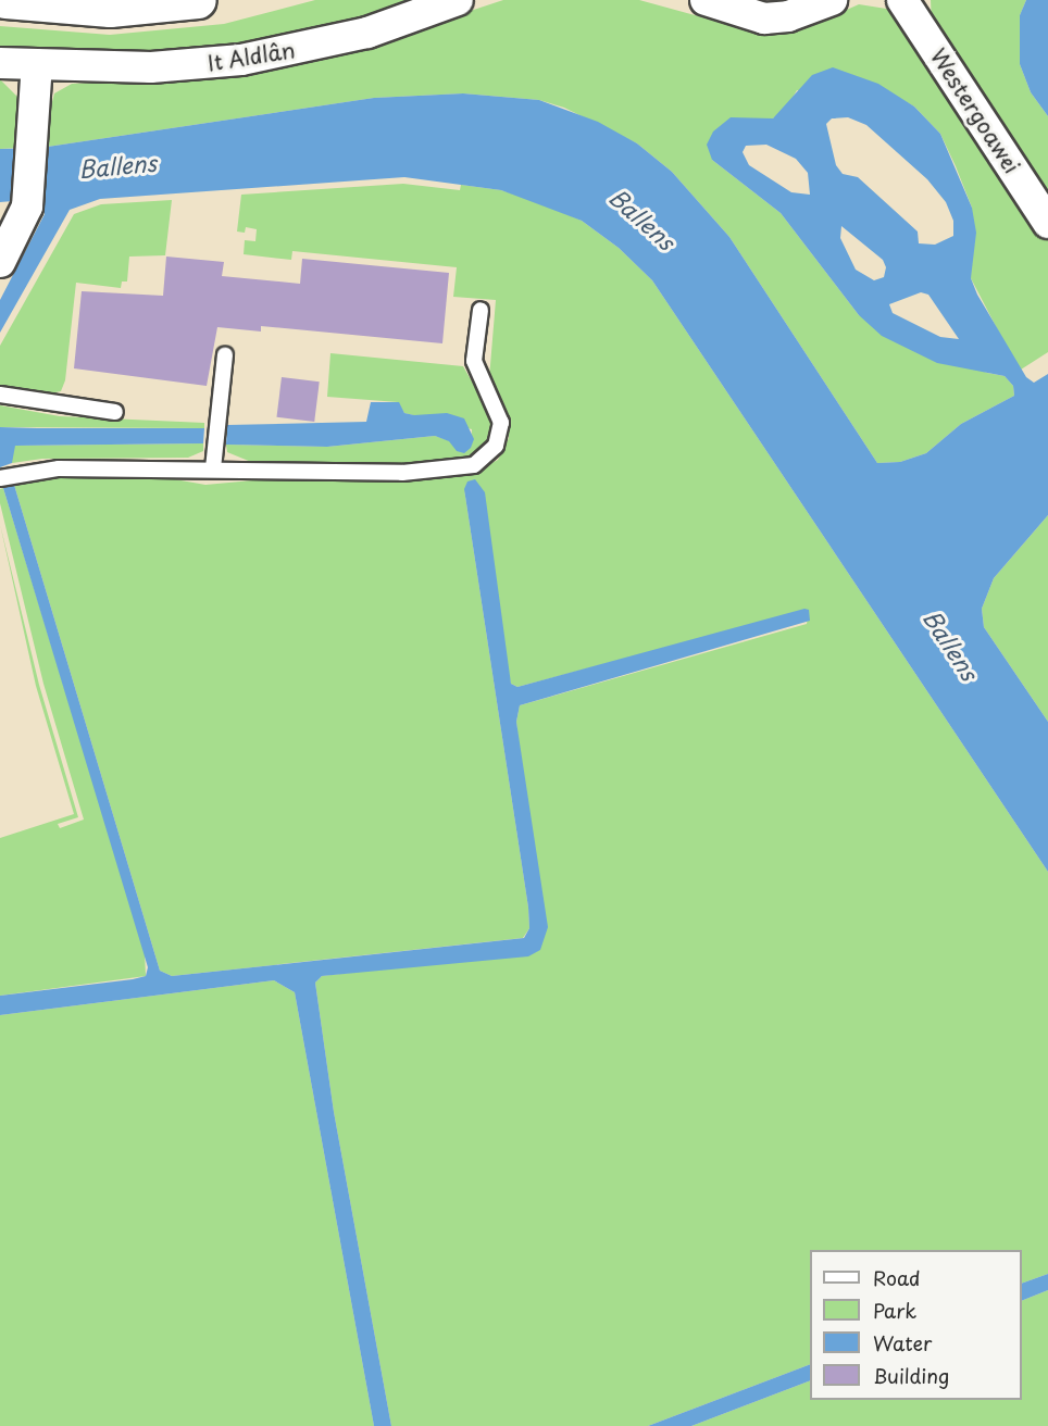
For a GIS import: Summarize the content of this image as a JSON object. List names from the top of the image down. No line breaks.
{"streets":{"street":["It Aldlân","Westergoawei"]},"water":["Ballens"],"legend":["Road","Park","Water","Building"]}
